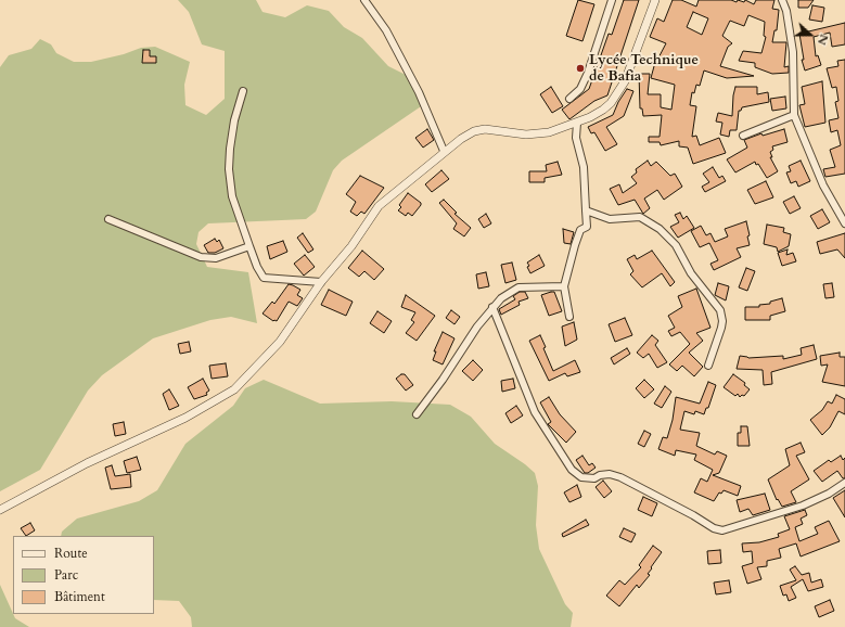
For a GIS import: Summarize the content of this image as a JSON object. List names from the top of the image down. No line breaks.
{"places":["Lycée Technique de Bafia"],"legend":["Route","Parc","Bâtiment"],"north":"right"}
